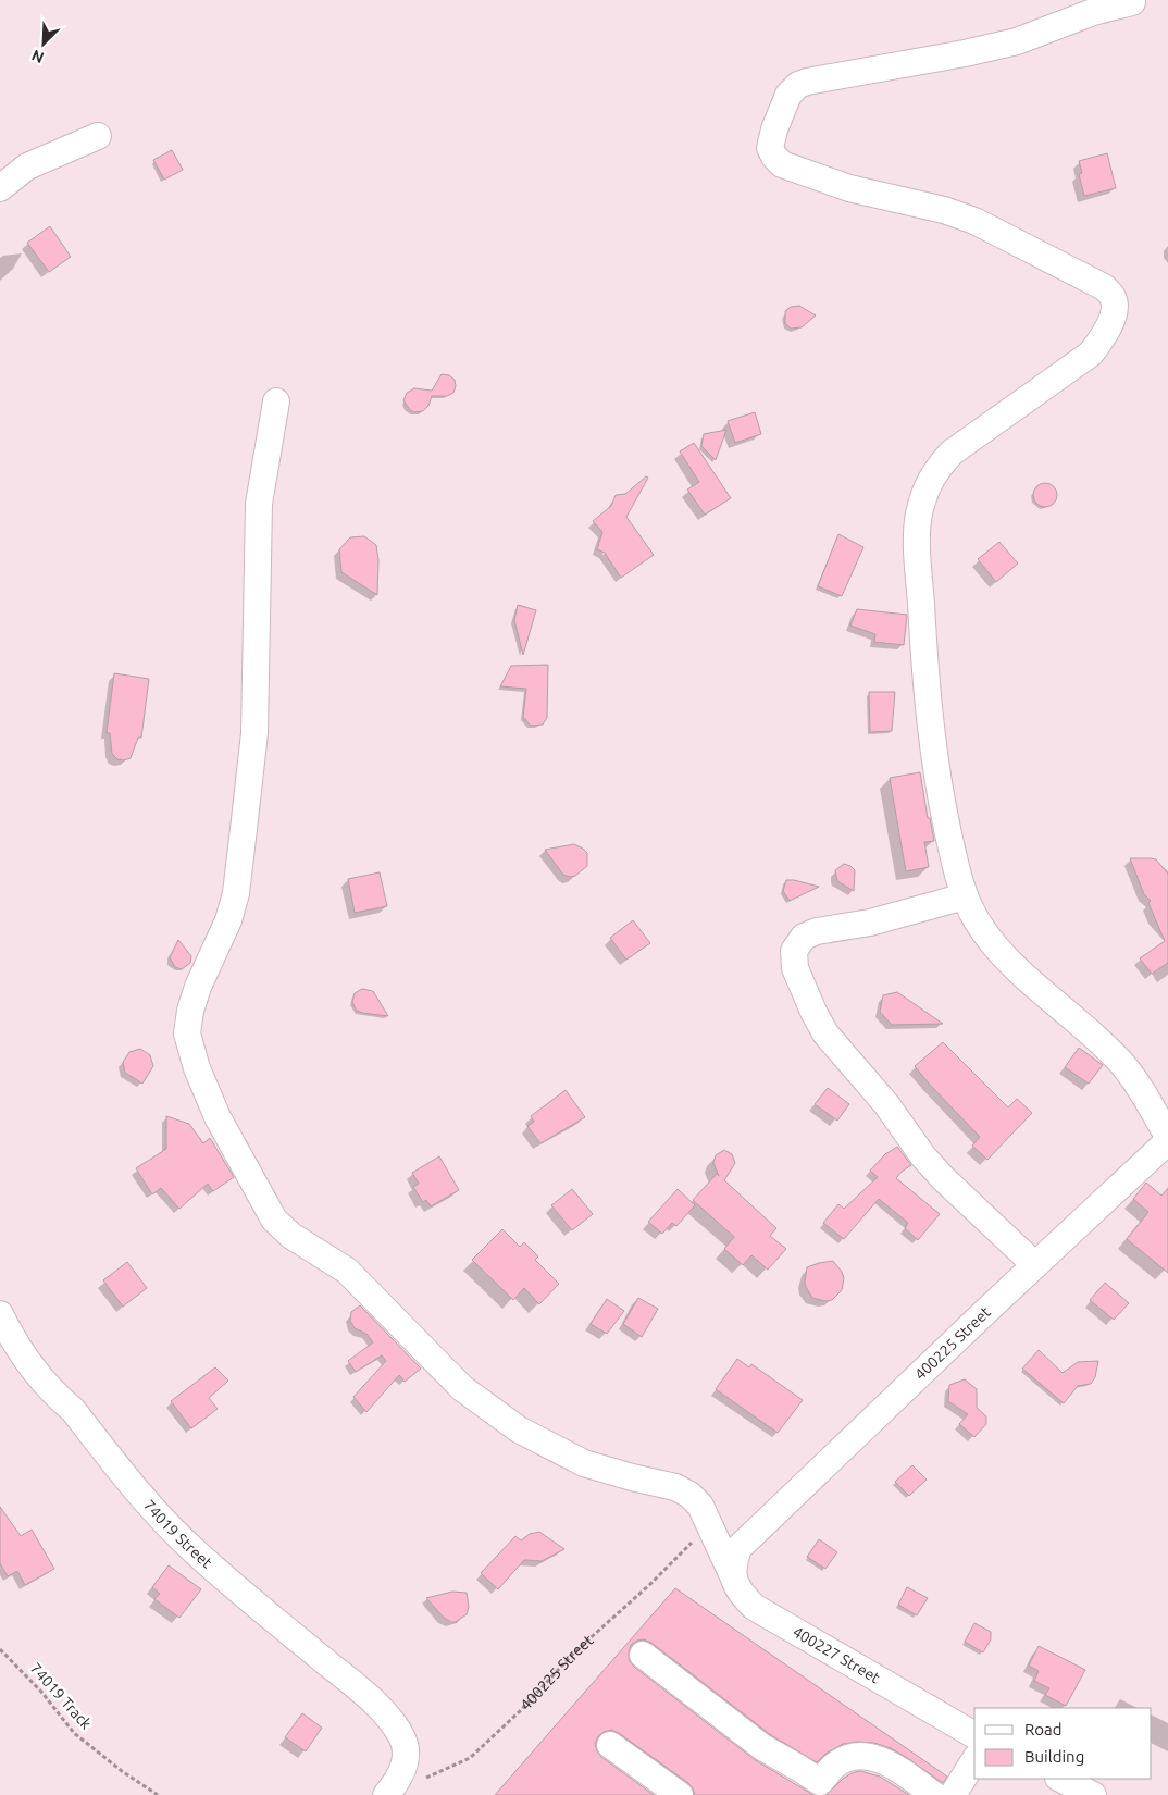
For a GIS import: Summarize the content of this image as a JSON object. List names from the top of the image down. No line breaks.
{"streets":{"street":["400225 Street","74019 Street","400227 Street"],"path":["74019 Track"]},"crossings":[["400225 Street","400227 Street"]],"legend":["Road","Building"],"north":"bottom left"}
